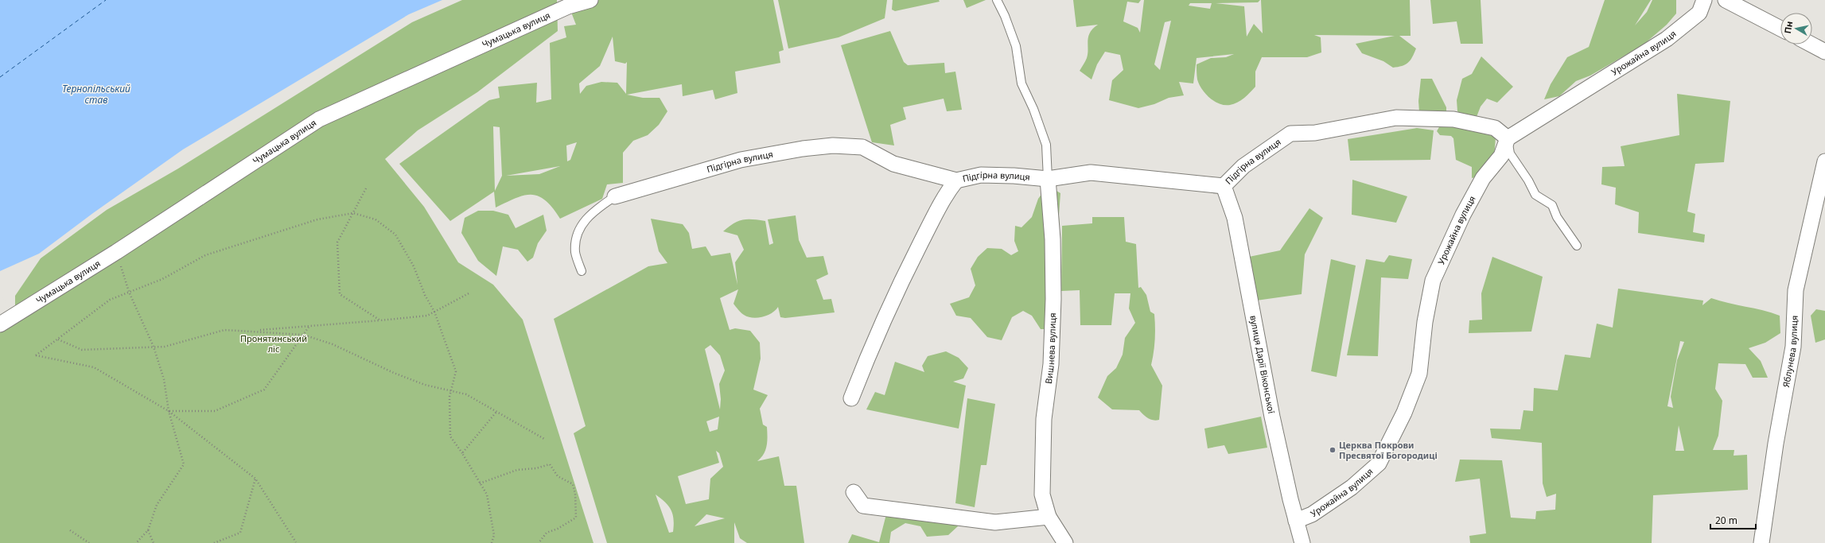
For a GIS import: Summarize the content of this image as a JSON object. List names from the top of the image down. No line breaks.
{"streets":{"street":["Чумацька вулиця","Урожайна вулиця","Підгірна вулиця","Вишнева вулиця","Яблунева вулиця","вулиця Дарії Віконської"]},"crossings":[["Урожайна вулиця","Підгірна вулиця"],["Урожайна вулиця","вулиця Дарії Віконської"],["Підгірна вулиця","Вишнева вулиця"],["Підгірна вулиця","вулиця Дарії Віконської"]],"water":["Тернопільський став"],"parks":["Пронятинський ліс"],"places":["Церква Покрови Пресвятої Богородиці"],"scale_bar":"20 m","north":"left"}
